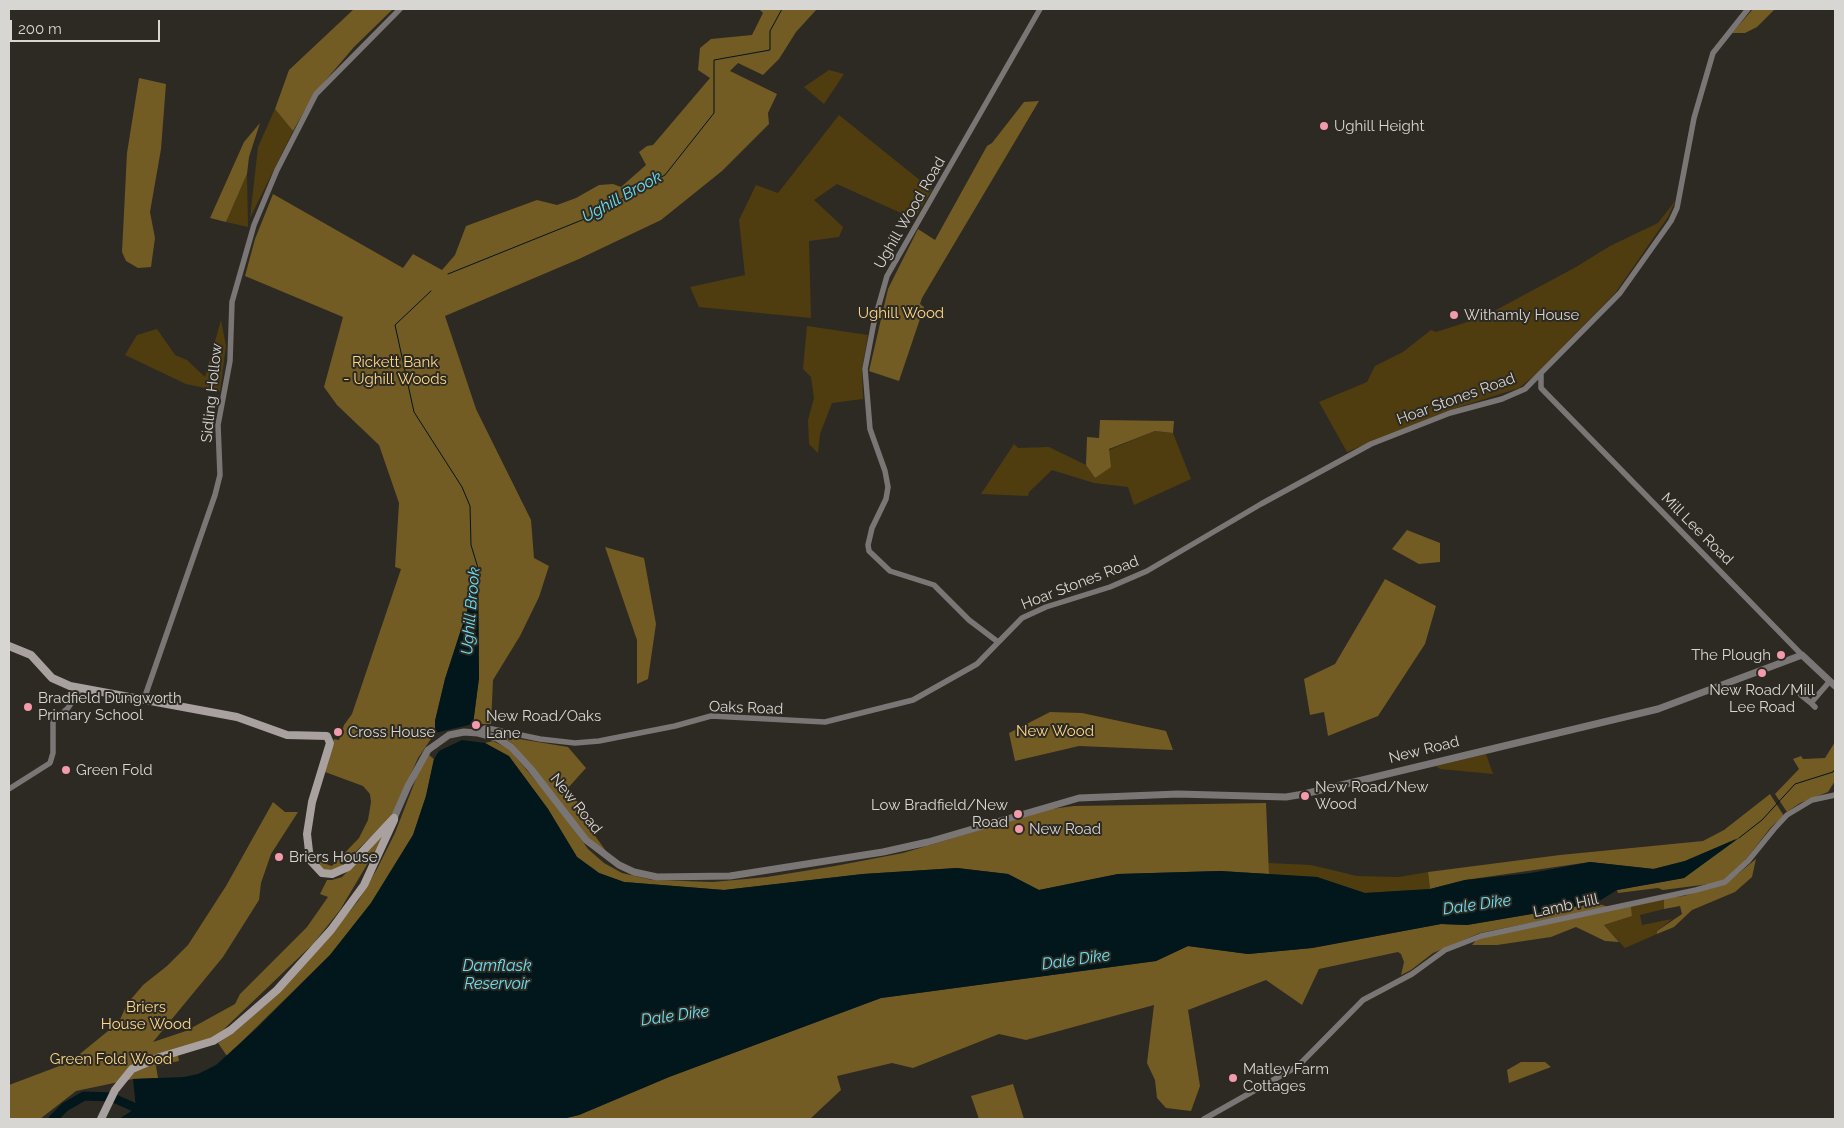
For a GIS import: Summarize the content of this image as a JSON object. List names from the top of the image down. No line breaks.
{"streets":{"main road":["New Road"],"street":["Ughill Wood Road","Sidling Hollow","Hoar Stones Road","Mill Lee Road","Oaks Road","Lamb Hill"]},"crossings":[["Ughill Wood Road","Hoar Stones Road"],["Ughill Wood Road","Oaks Road"],["Hoar Stones Road","Oaks Road"],["Mill Lee Road","New Road"],["Oaks Road","New Road"]],"water":["Ughill Brook","Dale Dike","Damflask Reservoir"],"parks":["Ughill Wood","Rickett Bank - Ughill Woods","New Wood","Briers House Wood","Green Fold Wood"],"places":["Ughill Height","Withamly House","The Plough","New Road/Mill Lee Road","Bradfield Dungworth Primary School","New Road/Oaks Lane","Cross House","Green Fold","New Road/New Wood","Low Bradfield/New Road","New Road","Briers House","Matley Farm Cottages"],"scale_bar":"200 m"}
